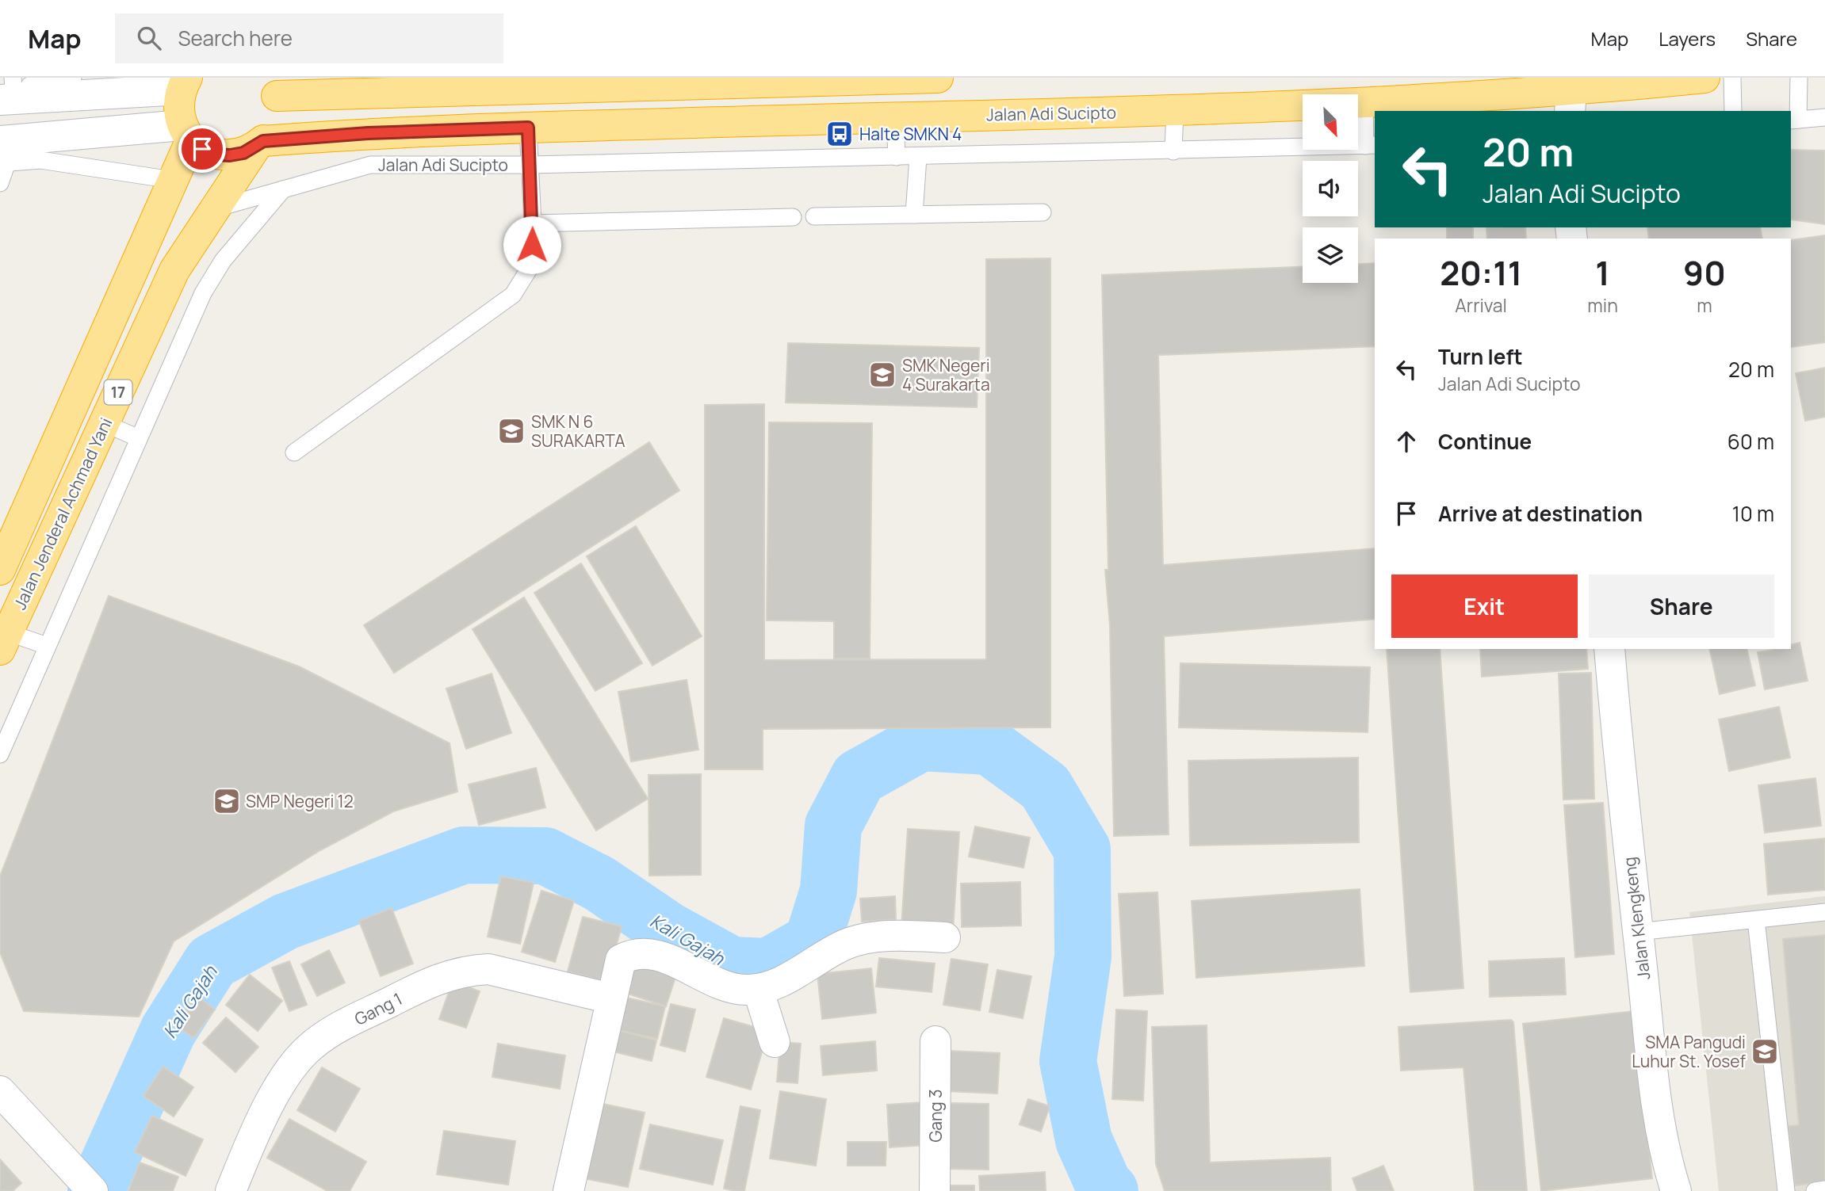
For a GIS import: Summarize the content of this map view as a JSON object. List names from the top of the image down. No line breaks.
{"streets":{"highway":["Jalan Adi Sucipto","17","Jalan Jenderal Achmad Yani"],"street":["Jalan Klengkeng","Gang 1","Gang 3"]},"crossings":[["Jalan Adi Sucipto","17"],["Jalan Adi Sucipto","Jalan Jenderal Achmad Yani"],["17","Jalan Jenderal Achmad Yani"]],"water":["Kali Gajah"],"places":{"bus stop":["Halte SMKN 4"],"school or university":["SMK Negeri 4 Surakarta","SMK N 6 SURAKARTA","SMP Negeri 12","SMA Pangudi Luhur St. Yosef"]},"north":"bottom right","page":{"header":"Map","search":"Search here","nav":["Map","Layers","Share"],"turn":["20 m","Jalan Adi Sucipto"],"eta":["20:11","Arrival","1","min","90","m"],"list":[{"name":"Turn left","note":"Jalan Adi Sucipto","value":"20 m"},{"name":"Continue","value":"60 m"},{"name":"Arrive at destination","value":"10 m"}],"buttons":["Exit","Share"]}}
